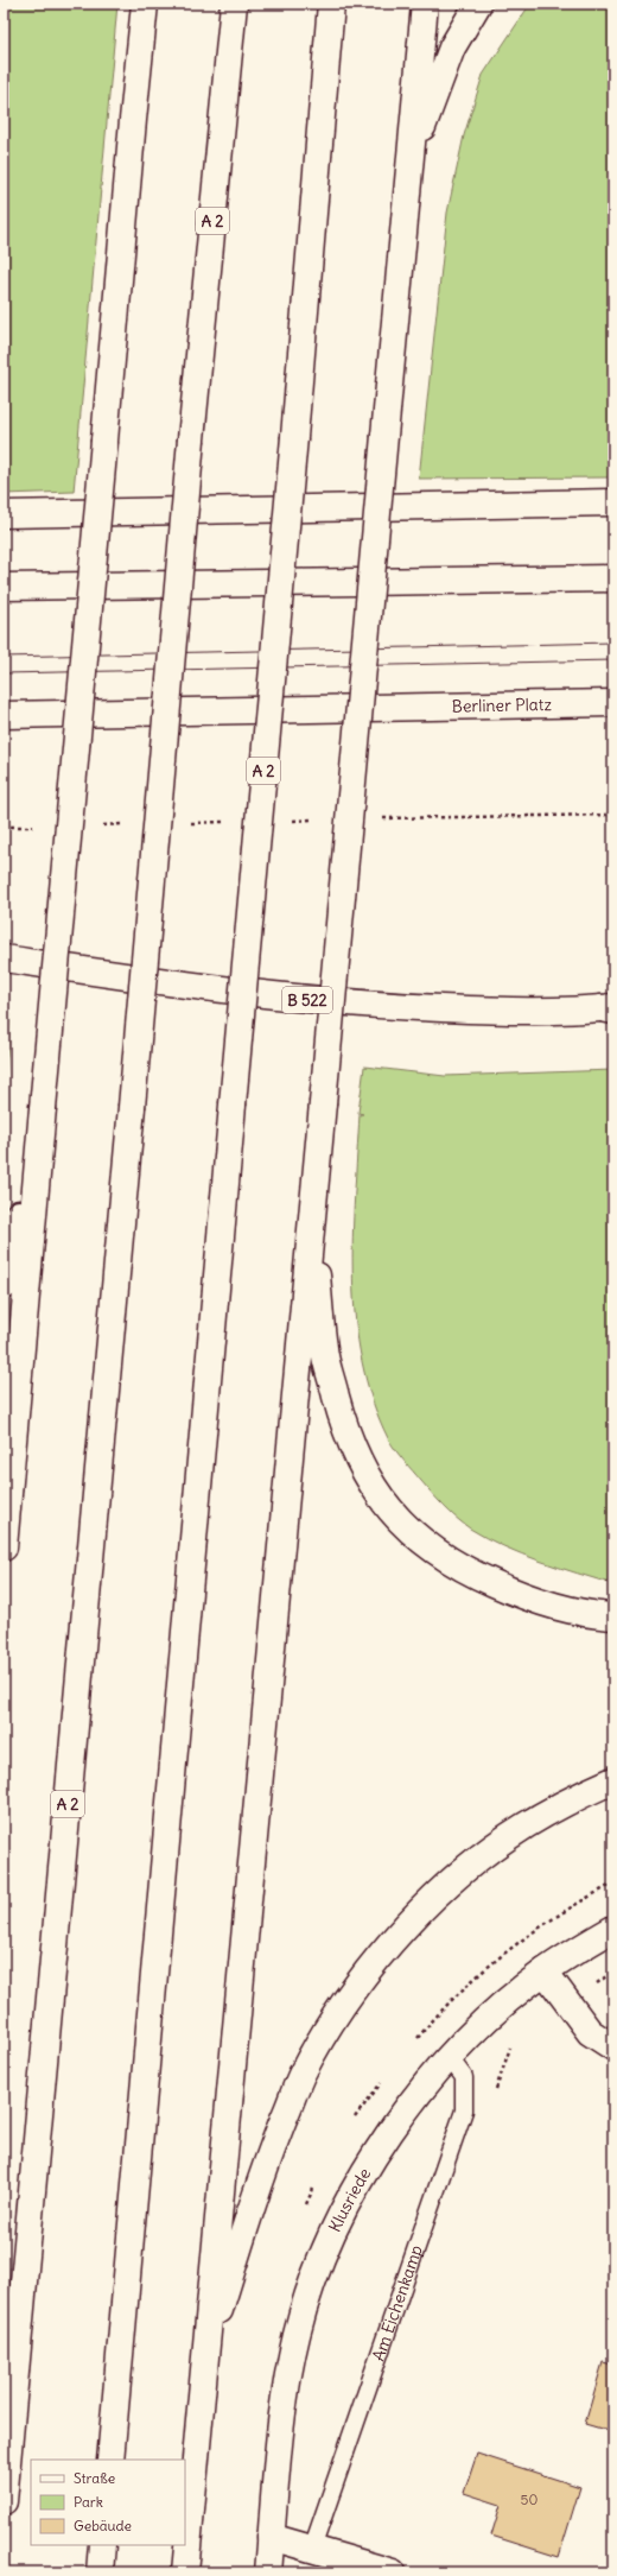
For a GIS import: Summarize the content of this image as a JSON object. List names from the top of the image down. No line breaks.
{"streets":{"main road":["A 2","Berliner Platz","B 522","Klusriede"],"lane":["Am Eichenkamp"]},"crossings":[["Klusriede","Am Eichenkamp"]],"house_numbers":["50"],"legend":["Straße","Park","Gebäude"]}
